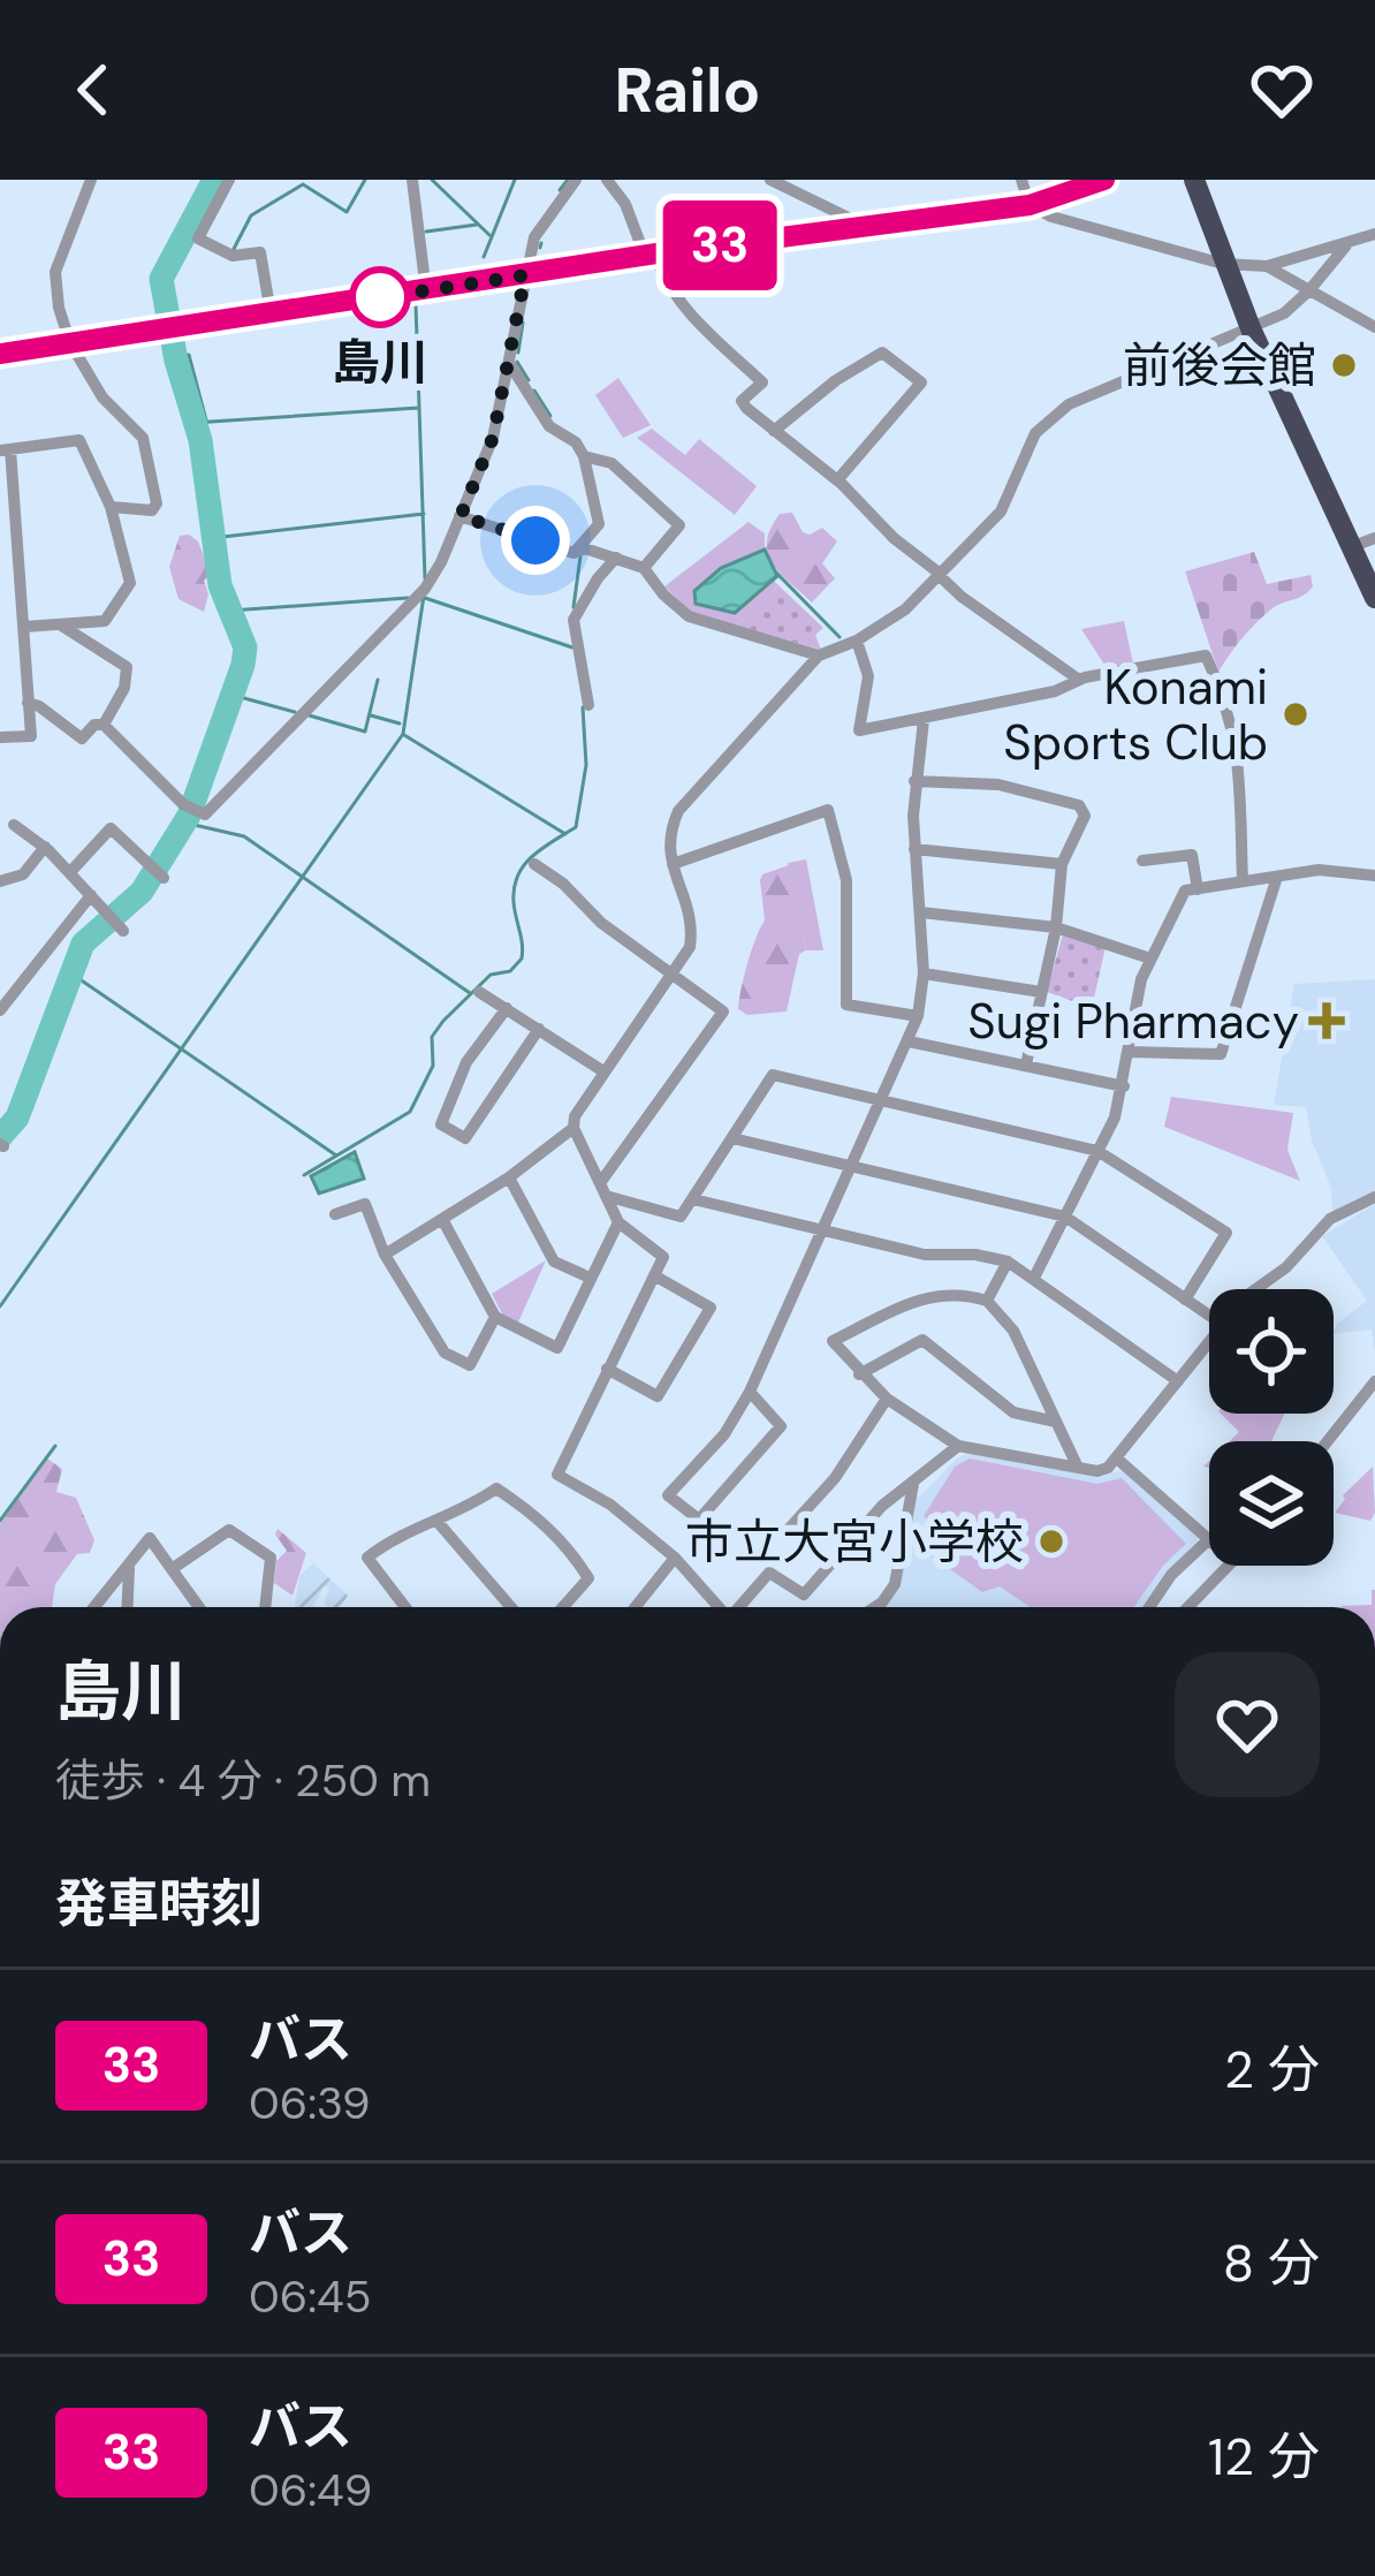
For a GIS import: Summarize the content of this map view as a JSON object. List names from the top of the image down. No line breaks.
{"places":{"other":["島川","前後会館","Konami Sports Club","市立大宮小学校"],"health":["Sugi Pharmacy"]},"lines":["bus line 33"],"page":{"header":"Railo","on_map":"33","heading":[["島川","徒歩 · 4 分 · 250 m"],"発車時刻"],"list":[{"mark":"33","name":"バス","note":"06:39","value":"2 分"},{"mark":"33","name":"バス","note":"06:45","value":"8 分"},{"mark":"33","name":"バス","note":"06:49","value":"12 分"}]}}
